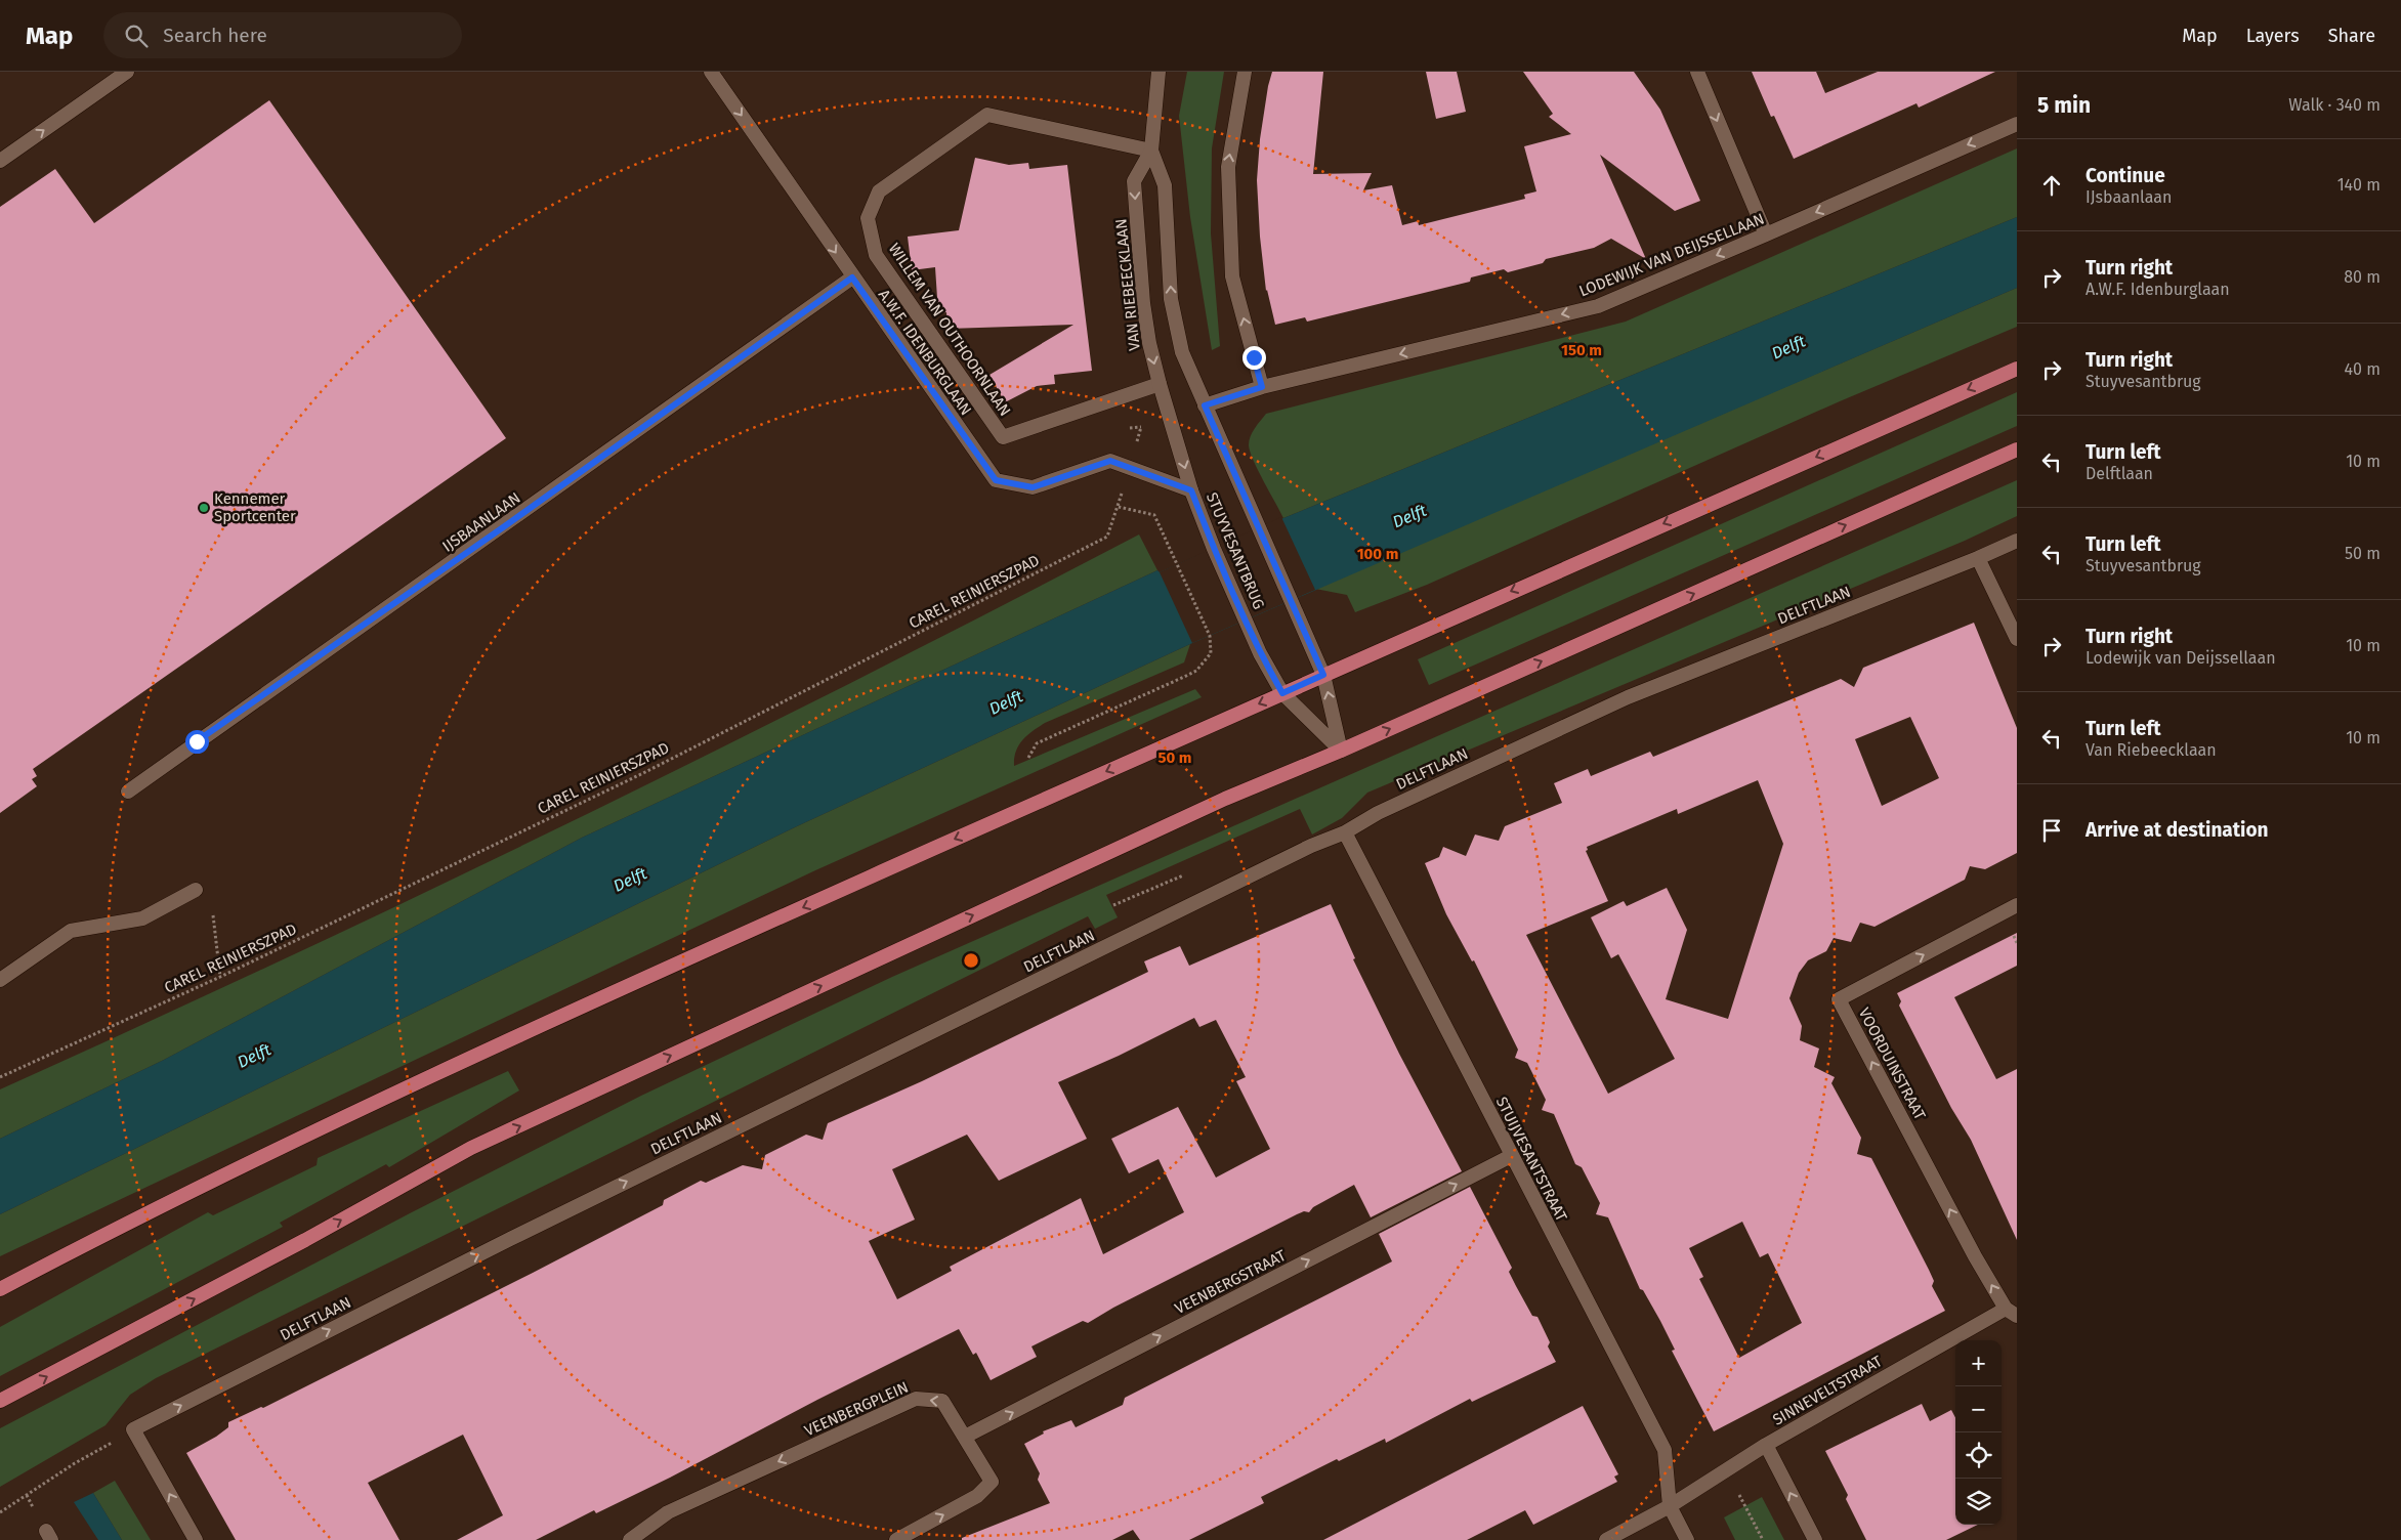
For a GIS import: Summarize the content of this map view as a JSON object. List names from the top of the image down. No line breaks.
{"streets":{"street":["LODEWIJK VAN DEIJSSELLAAN","VAN RIEBEECKLAAN","WILLEM VAN OUTHOORNLAAN","A.W.F. IDENBURGLAAN","IJSBAANLAAN","STUYVESANTBRUG","DELFTLAAN","VOORDUINSTRAAT","STUIJVESANTSTRAAT","VEENBERGSTRAAT","SINNEVELTSTRAAT","VEENBERGPLEIN"],"path":["CAREL REINIERSZPAD"]},"crossings":[["LODEWIJK VAN DEIJSSELLAAN","VAN RIEBEECKLAAN"],["LODEWIJK VAN DEIJSSELLAAN","STUYVESANTBRUG"],["VAN RIEBEECKLAAN","WILLEM VAN OUTHOORNLAAN"],["VAN RIEBEECKLAAN","STUYVESANTBRUG"],["A.W.F. IDENBURGLAAN","IJSBAANLAAN"],["A.W.F. IDENBURGLAAN","STUYVESANTBRUG"],["A.W.F. IDENBURGLAAN","CAREL REINIERSZPAD"],["DELFTLAAN","STUIJVESANTSTRAAT"],["VOORDUINSTRAAT","SINNEVELTSTRAAT"],["STUIJVESANTSTRAAT","VEENBERGSTRAAT"],["STUIJVESANTSTRAAT","SINNEVELTSTRAAT"],["VEENBERGSTRAAT","VEENBERGPLEIN"]],"one_way":["LODEWIJK VAN DEIJSSELLAAN","A.W.F. IDENBURGLAAN","DELFTLAAN","VEENBERGSTRAAT"],"water":["Delft"],"places":["Kennemer Sportcenter"],"page":{"header":"Map","search":"Search here","nav":["Map","Layers","Share"],"heading":["5 min","Walk · 340 m"],"list":[["Continue","IJsbaanlaan","140 m"],["Turn right","A.W.F. Idenburglaan","80 m"],["Turn right","Stuyvesantbrug","40 m"],["Turn left","Delftlaan","10 m"],["Turn left","Stuyvesantbrug","50 m"],["Turn right","Lodewijk van Deijssellaan","10 m"],["Turn left","Van Riebeecklaan","10 m"],"Arrive at destination"],"map_buttons":["+","−"]},"rings":["150 m","100 m","50 m"]}
